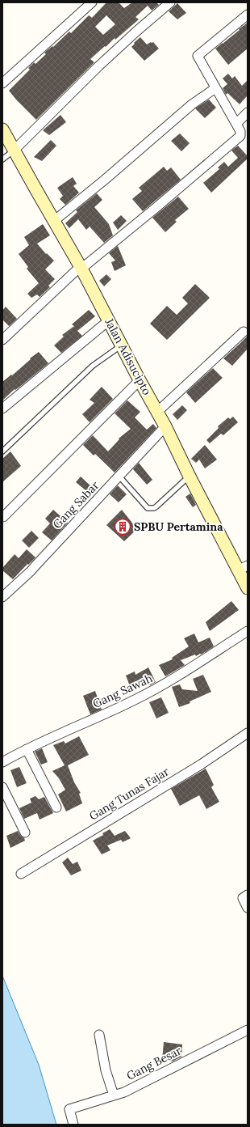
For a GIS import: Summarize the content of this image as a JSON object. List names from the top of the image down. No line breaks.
{"streets":{"main road":["Jalan Adisucipto"],"street":["Gang Sabar","Gang Sawah","Gang Tunas Fajar","Gang Besar"]},"crossings":[["Jalan Adisucipto","Gang Sabar"]],"places":{"building":["SPBU Pertamina"]}}
